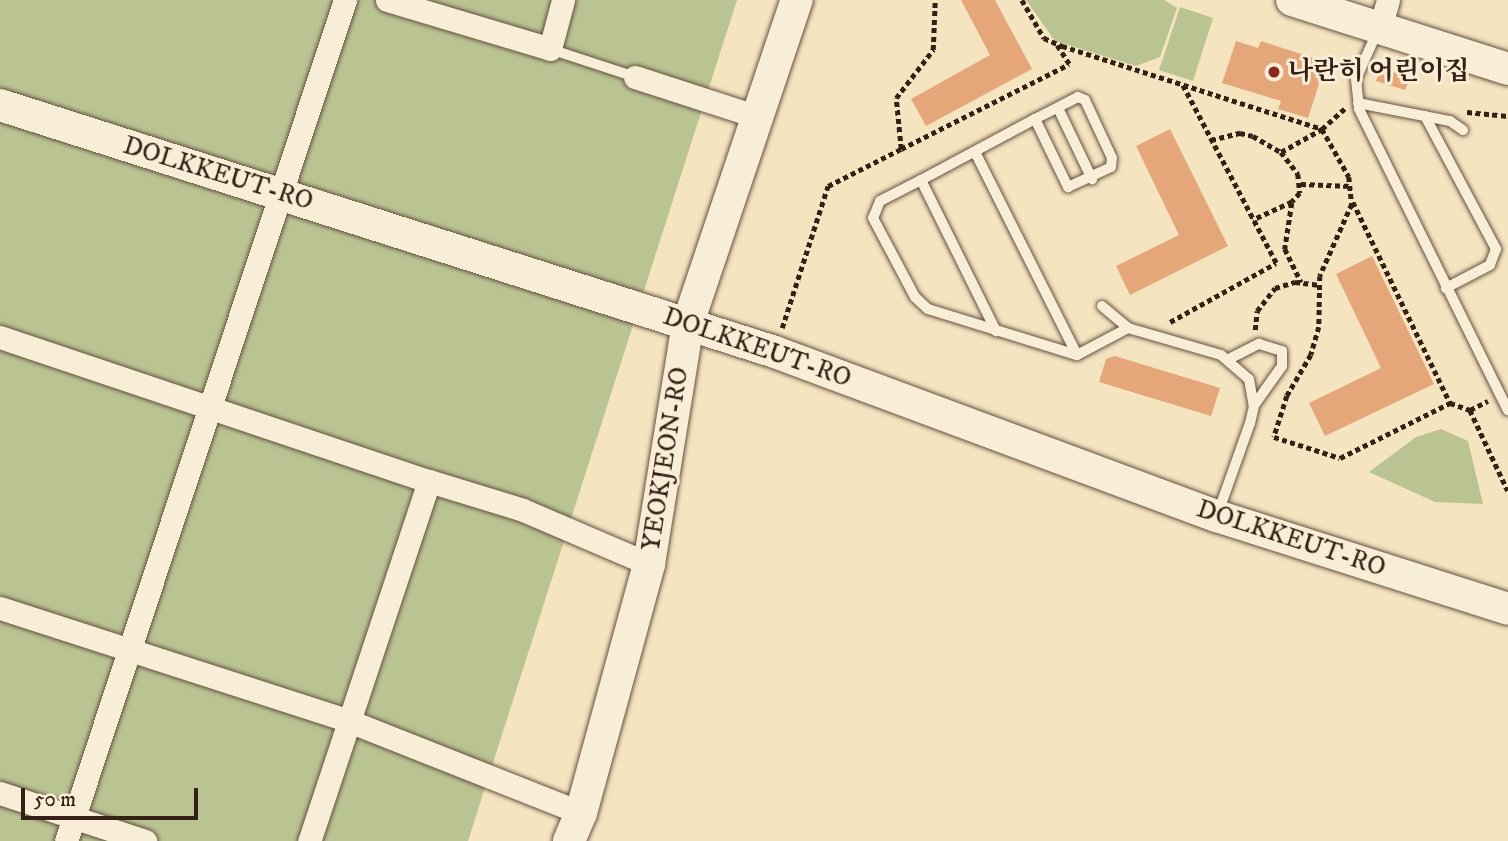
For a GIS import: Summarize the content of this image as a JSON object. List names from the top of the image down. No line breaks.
{"streets":{"street":["DOLKKEUT-RO","YEOKJEON-RO"]},"crossings":[["DOLKKEUT-RO","YEOKJEON-RO"]],"places":["나란히 어린이집"],"scale_bar":"50 m"}
